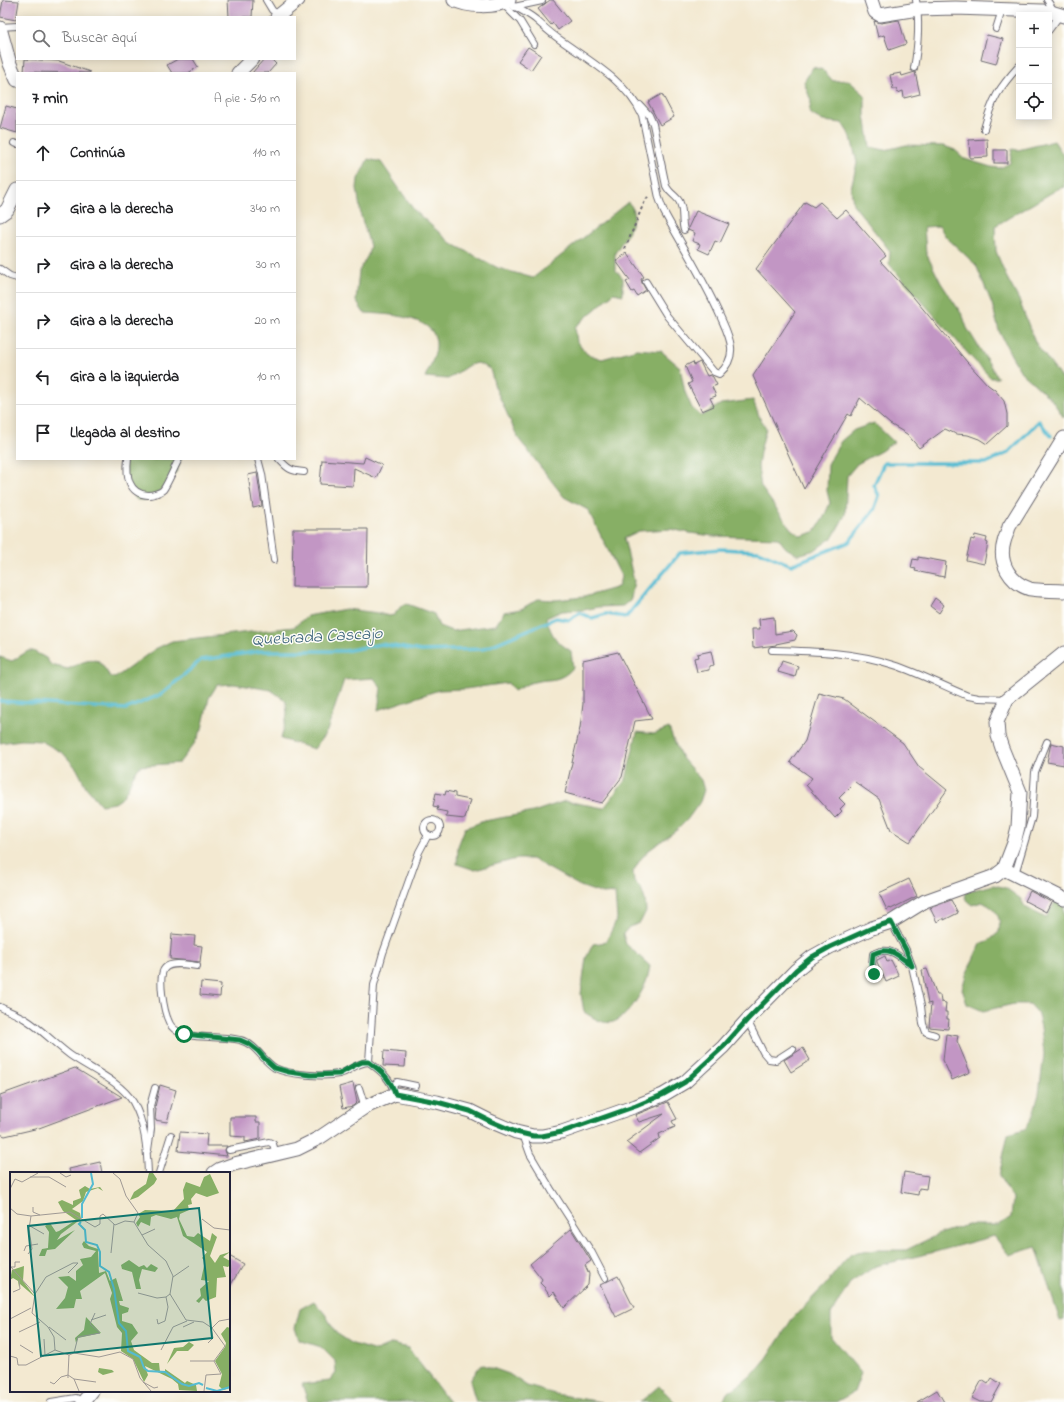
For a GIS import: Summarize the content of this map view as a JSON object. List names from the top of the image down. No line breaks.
{"water":["Quebrada Cascajo"],"page":{"map_buttons":["+","−"],"search":"Buscar aquí","heading":["7 min","A pie · 510 m"],"list":[["Continúa","110 m"],["Gira a la derecha","340 m"],["Gira a la derecha","30 m"],["Gira a la derecha","20 m"],["Gira a la izquierda","10 m"],"Llegada al destino"]}}
